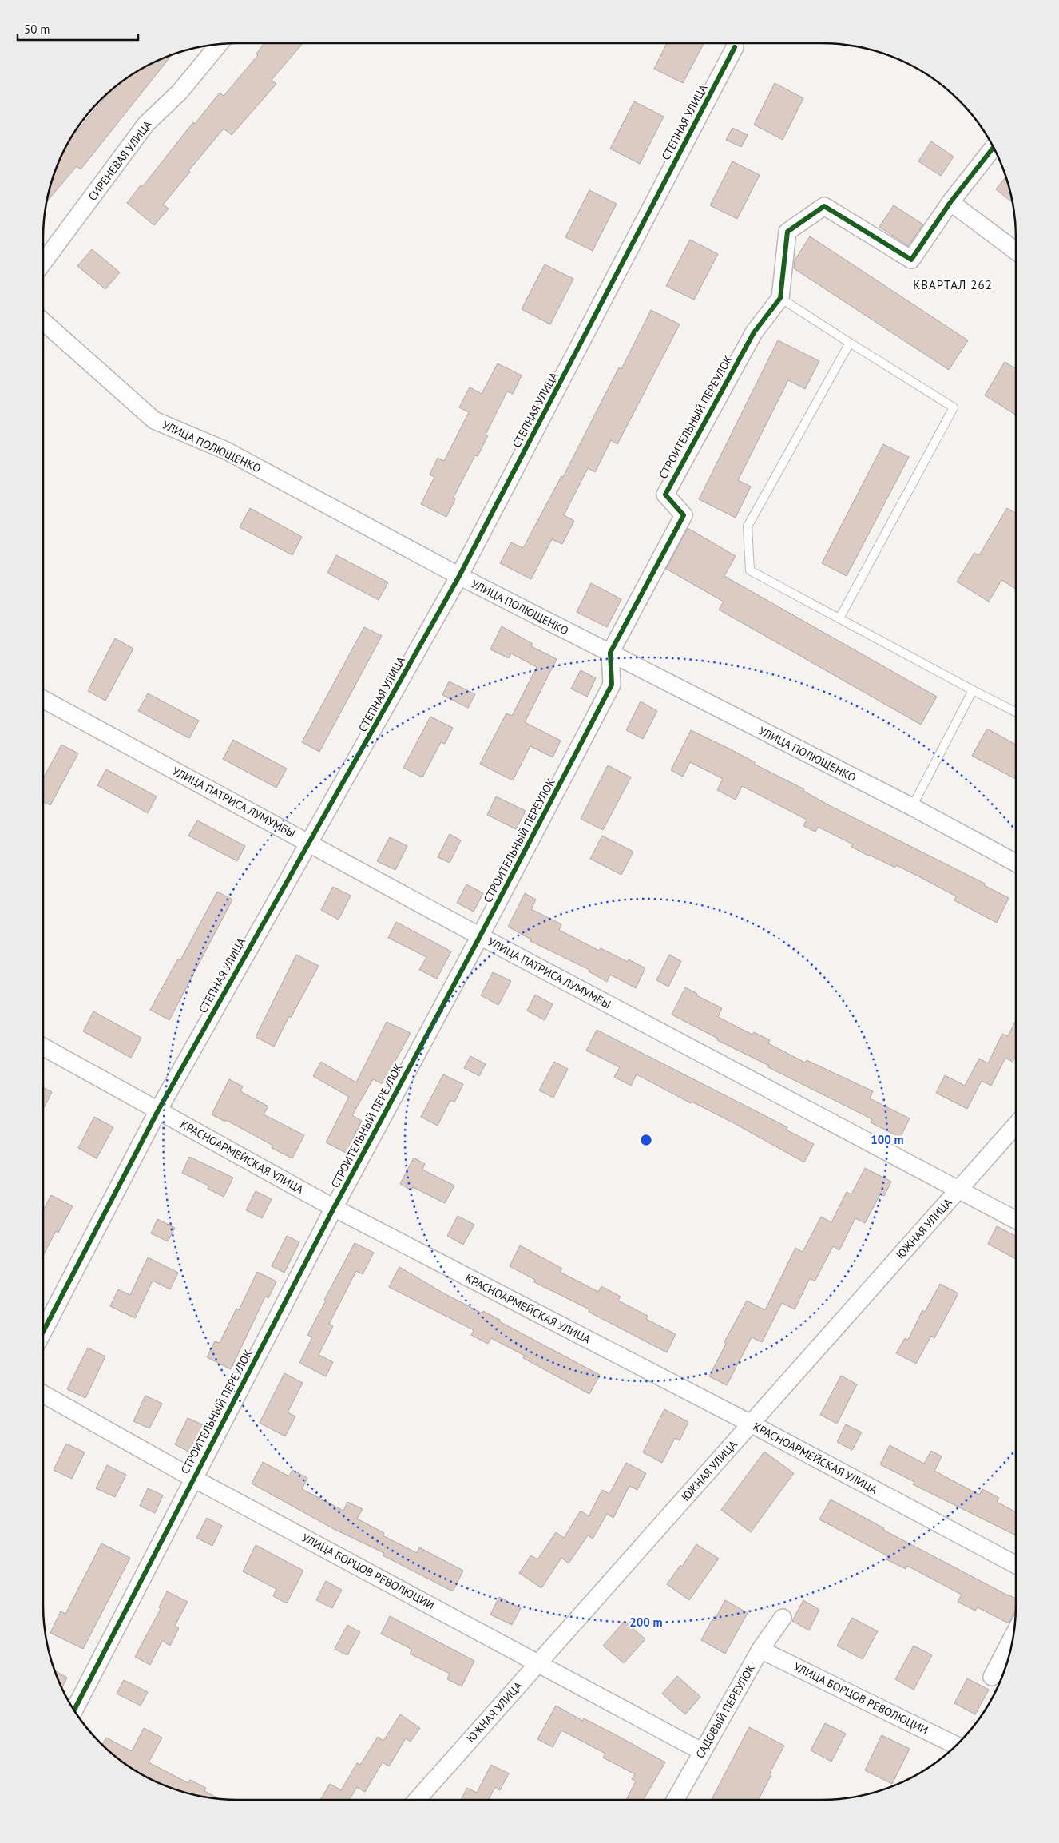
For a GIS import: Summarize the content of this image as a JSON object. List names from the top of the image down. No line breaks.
{"streets":{"street":["СТЕПНАЯ УЛИЦА","СИРЕНЕВАЯ УЛИЦА","СТРОИТЕЛЬНЫЙ ПЕРЕУЛОК","УЛИЦА ПОЛЮЩЕНКО","УЛИЦА ПАТРИСА ЛУМУМБЫ","КРАСНОАРМЕЙСКАЯ УЛИЦА","ЮЖНАЯ УЛИЦА","УЛИЦА БОРЦОВ РЕВОЛЮЦИИ","САДОВЫЙ ПЕРЕУЛОК"]},"crossings":[["СТЕПНАЯ УЛИЦА","УЛИЦА ПОЛЮЩЕНКО"],["СТЕПНАЯ УЛИЦА","УЛИЦА ПАТРИСА ЛУМУМБЫ"],["СТЕПНАЯ УЛИЦА","КРАСНОАРМЕЙСКАЯ УЛИЦА"],["СТРОИТЕЛЬНЫЙ ПЕРЕУЛОК","УЛИЦА ПОЛЮЩЕНКО"],["СТРОИТЕЛЬНЫЙ ПЕРЕУЛОК","УЛИЦА ПАТРИСА ЛУМУМБЫ"],["СТРОИТЕЛЬНЫЙ ПЕРЕУЛОК","КРАСНОАРМЕЙСКАЯ УЛИЦА"],["СТРОИТЕЛЬНЫЙ ПЕРЕУЛОК","УЛИЦА БОРЦОВ РЕВОЛЮЦИИ"],["УЛИЦА ПАТРИСА ЛУМУМБЫ","ЮЖНАЯ УЛИЦА"],["КРАСНОАРМЕЙСКАЯ УЛИЦА","ЮЖНАЯ УЛИЦА"],["ЮЖНАЯ УЛИЦА","УЛИЦА БОРЦОВ РЕВОЛЮЦИИ"],["УЛИЦА БОРЦОВ РЕВОЛЮЦИИ","САДОВЫЙ ПЕРЕУЛОК"]],"districts":["КВАРТАЛ 262"],"scale_bar":"50 m","rings":["100 m","200 m"]}
